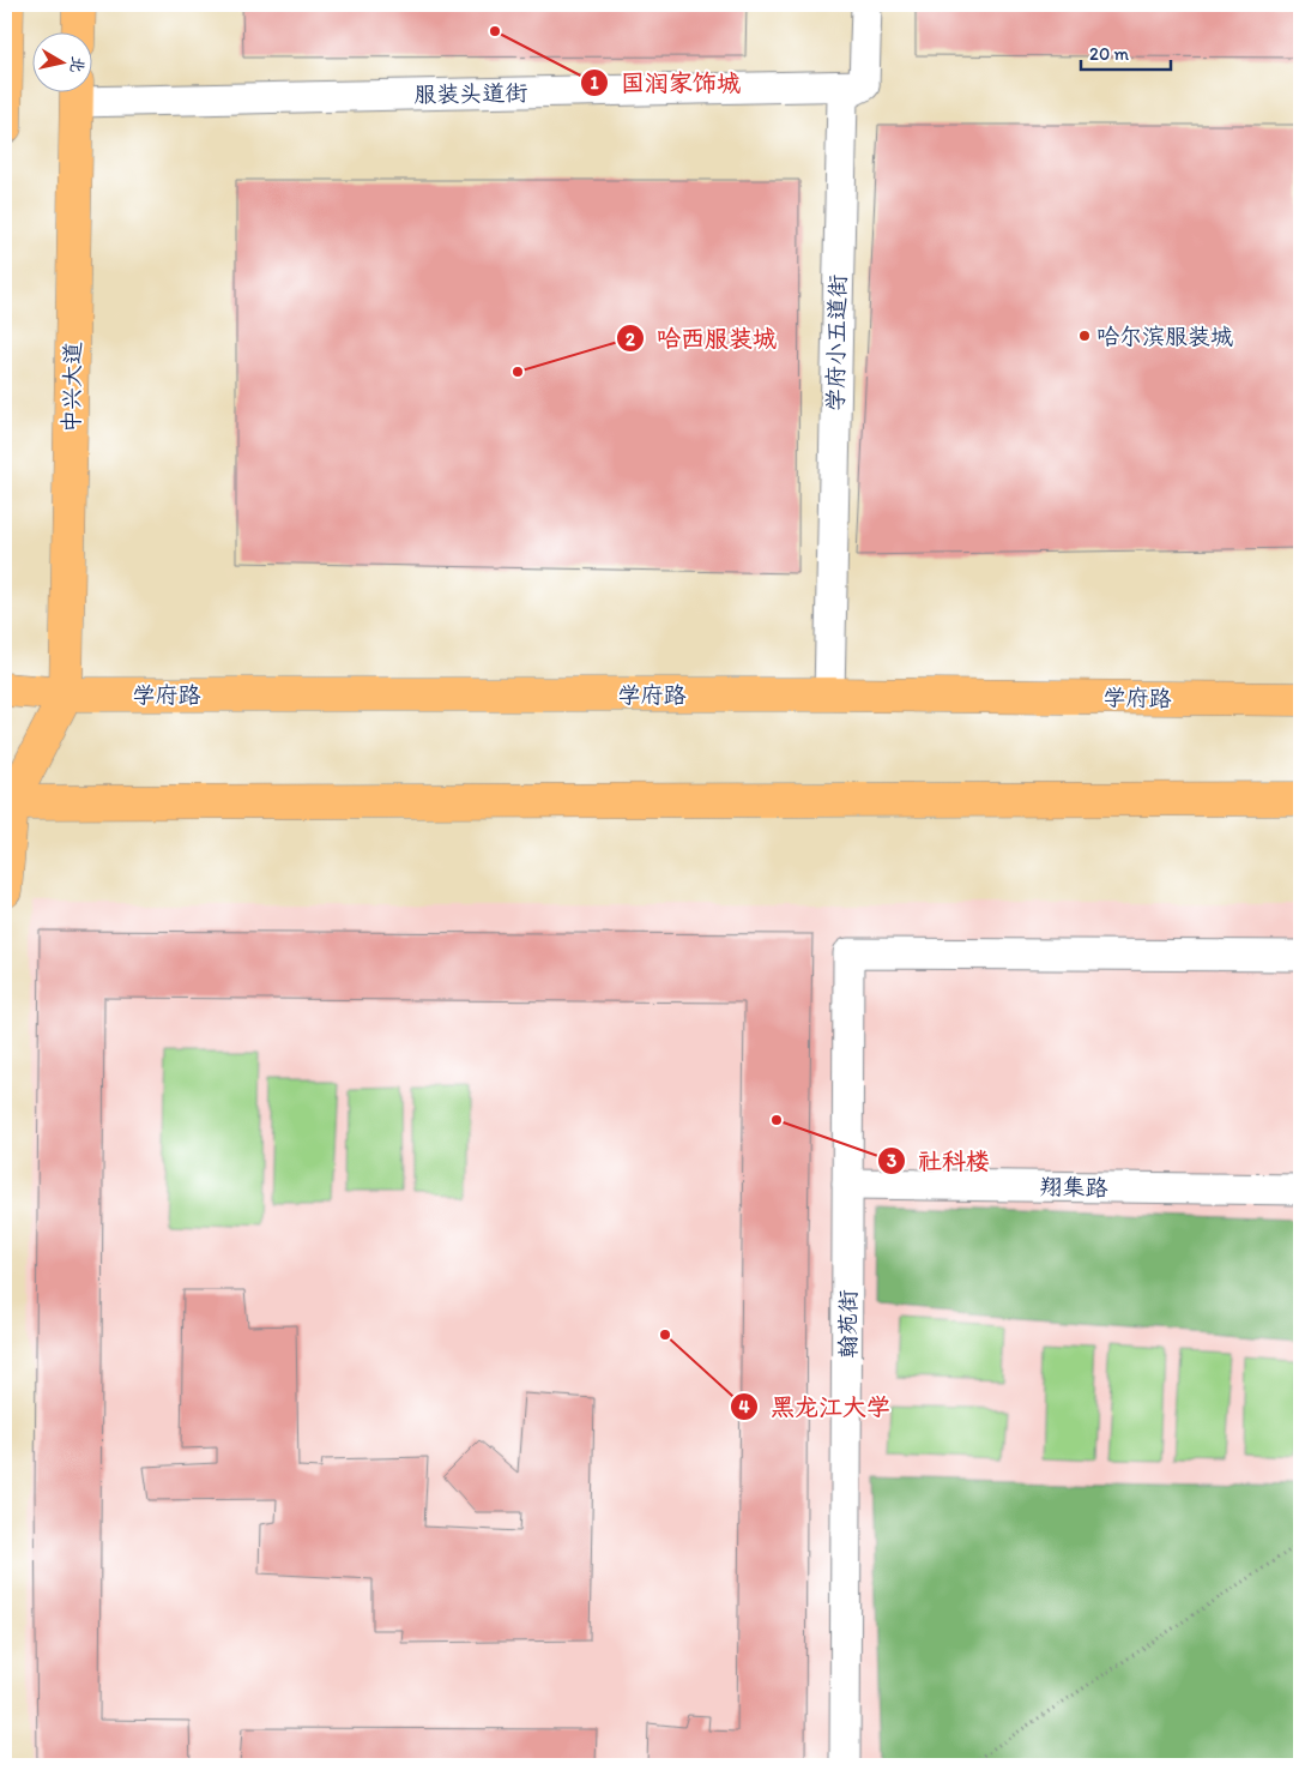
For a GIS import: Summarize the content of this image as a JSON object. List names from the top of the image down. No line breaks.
{"streets":{"main road":["中兴大道","学府路"],"street":["服装头道街","学府小五道街","翔集路","翰苑街"]},"crossings":[["服装头道街","学府小五道街"],["学府小五道街","学府路"],["中兴大道","学府路"],["翔集路","翰苑街"]],"places":["国润家饰城","哈尔滨服装城","哈西服装城","社科楼","黑龙江大学"],"scale_bar":"20 m","north":"right"}
